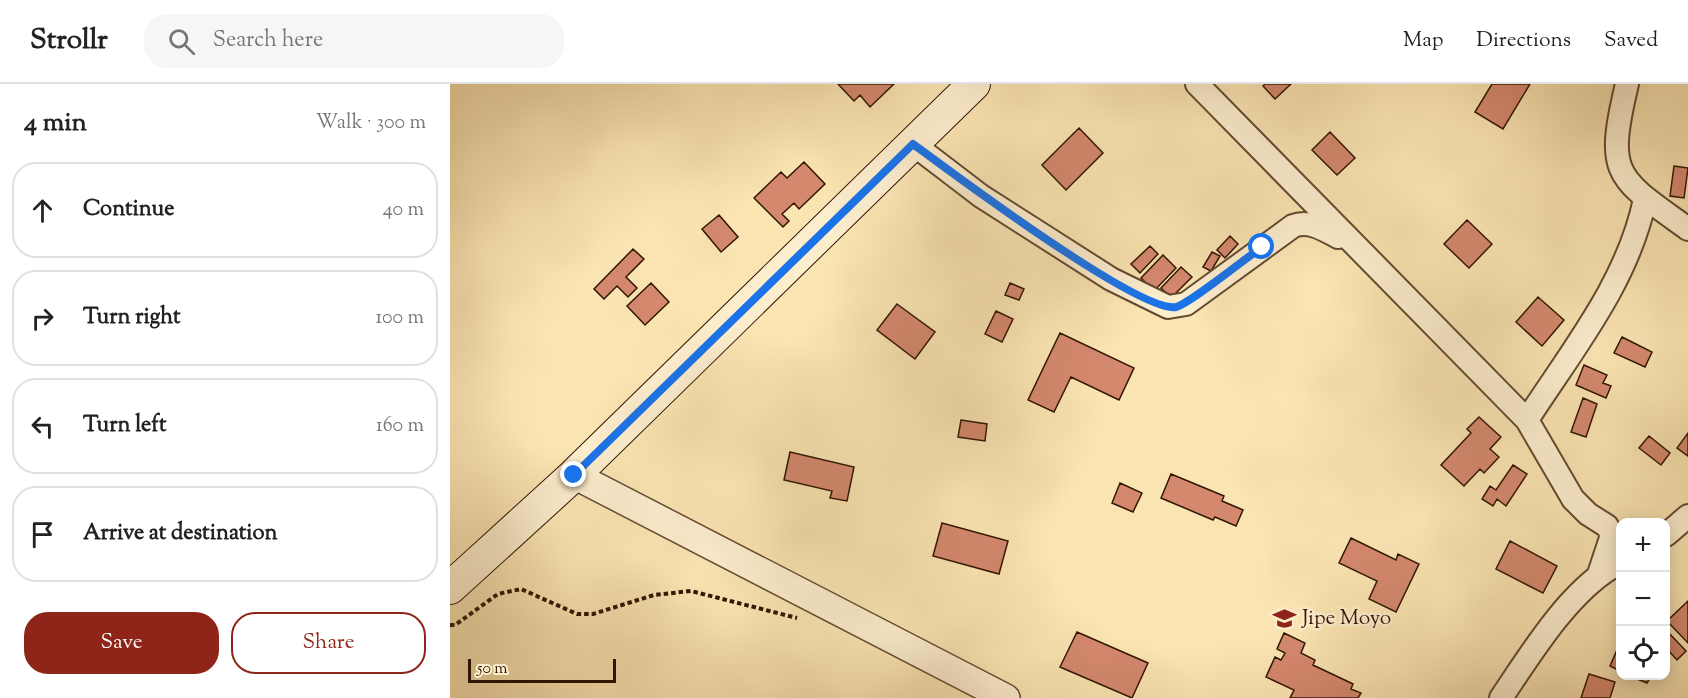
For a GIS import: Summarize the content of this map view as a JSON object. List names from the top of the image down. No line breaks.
{"places":{"school or university":["Jipe Moyo"]},"scale_bar":"50 m","page":{"header":"Strollr","search":"Search here","nav":["Map","Directions","Saved"],"heading":["4 min","Walk · 300 m"],"list":[["Continue","40 m"],["Turn right","100 m"],["Turn left","160 m"],"Arrive at destination"],"map_buttons":["+","−"],"buttons":["Save","Share"],"scale":"50 m"}}
